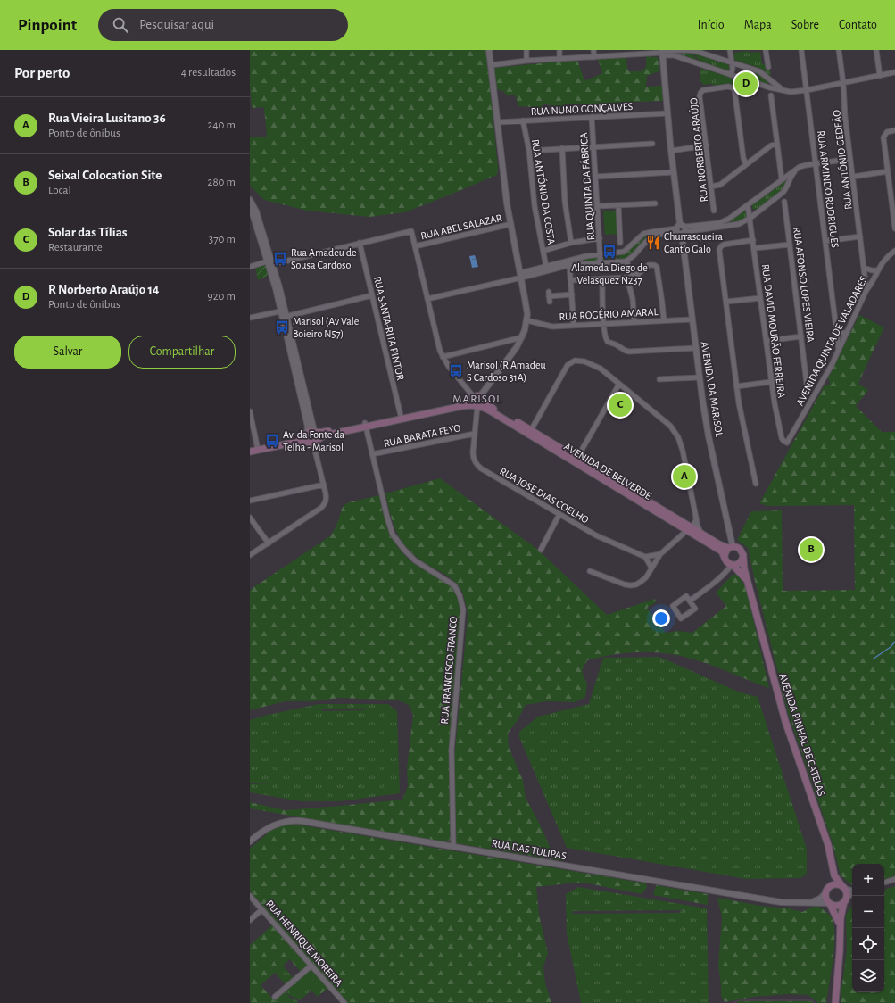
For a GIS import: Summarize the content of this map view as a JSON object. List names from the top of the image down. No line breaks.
{"streets":{"main road":["AVENIDA DE BELVERDE","AVENIDA PINHAL DE CATELAS"],"street":["RUA NUNO GONÇALVES","RUA NORBERTO ARAÚJO","RUA ANTÓNIO GEDEÃO","RUA QUINTA DA FÁBRICA","RUA ARMINDO RODRIGUES","RUA ANTÓNIO DA COSTA","RUA ABEL SALAZAR","RUA AFONSO LOPES VIEIRA","RUA ROGÉRIO AMARAL","RUA SANTA-RITA PINTOR","RUA DAVID MOURÃO FERREIRA","AVENIDA QUINTA DE VALADARES","AVENIDA DA MARISOL","RUA BARATA FEYO","RUA JOSÉ DIAS COELHO","RUA FRANCISCO FRANCO","RUA DAS TULIPAS","RUA HENRIQUE MOREIRA"]},"crossings":[["RUA NUNO GONÇALVES","RUA QUINTA DA FÁBRICA"],["RUA NUNO GONÇALVES","RUA ANTÓNIO DA COSTA"],["RUA NUNO GONÇALVES","AVENIDA DA MARISOL"],["RUA ANTÓNIO GEDEÃO","AVENIDA QUINTA DE VALADARES"],["RUA ARMINDO RODRIGUES","AVENIDA QUINTA DE VALADARES"],["RUA ROGÉRIO AMARAL","AVENIDA DA MARISOL"],["RUA DAVID MOURÃO FERREIRA","AVENIDA QUINTA DE VALADARES"],["AVENIDA DA MARISOL","AVENIDA DE BELVERDE"],["AVENIDA DA MARISOL","AVENIDA PINHAL DE CATELAS"],["RUA BARATA FEYO","RUA JOSÉ DIAS COELHO"],["RUA BARATA FEYO","RUA FRANCISCO FRANCO"],["AVENIDA DE BELVERDE","RUA JOSÉ DIAS COELHO"],["AVENIDA DE BELVERDE","AVENIDA PINHAL DE CATELAS"],["RUA FRANCISCO FRANCO","RUA DAS TULIPAS"]],"districts":["MARISOL"],"places":{"restaurant":["Churrasqueira Cant'o Galo"],"bus stop":["Alameda Diego de Velasquez N237","Rua Amadeu de Sousa Cardoso","Marisol (Av Vale Boieiro N57)","Marisol (R Amadeu S Cardoso 31A)","Av. da Fonte da Telha - Marisol"]},"page":{"header":"Pinpoint","search":"Pesquisar aqui","nav":["Início","Mapa","Sobre","Contato"],"heading":["Por perto","4 resultados"],"pins":["D","C","A","B"],"list":[{"mark":"A","name":"Rua Vieira Lusitano 36","note":"Ponto de ônibus","value":"240 m"},{"mark":"B","name":"Seixal Colocation Site","note":"Local","value":"280 m"},{"mark":"C","name":"Solar das Tílias","note":"Restaurante","value":"370 m"},{"mark":"D","name":"R Norberto Araújo 14","note":"Ponto de ônibus","value":"920 m"}],"buttons":["Salvar","Compartilhar"],"map_buttons":["+","−"]}}
